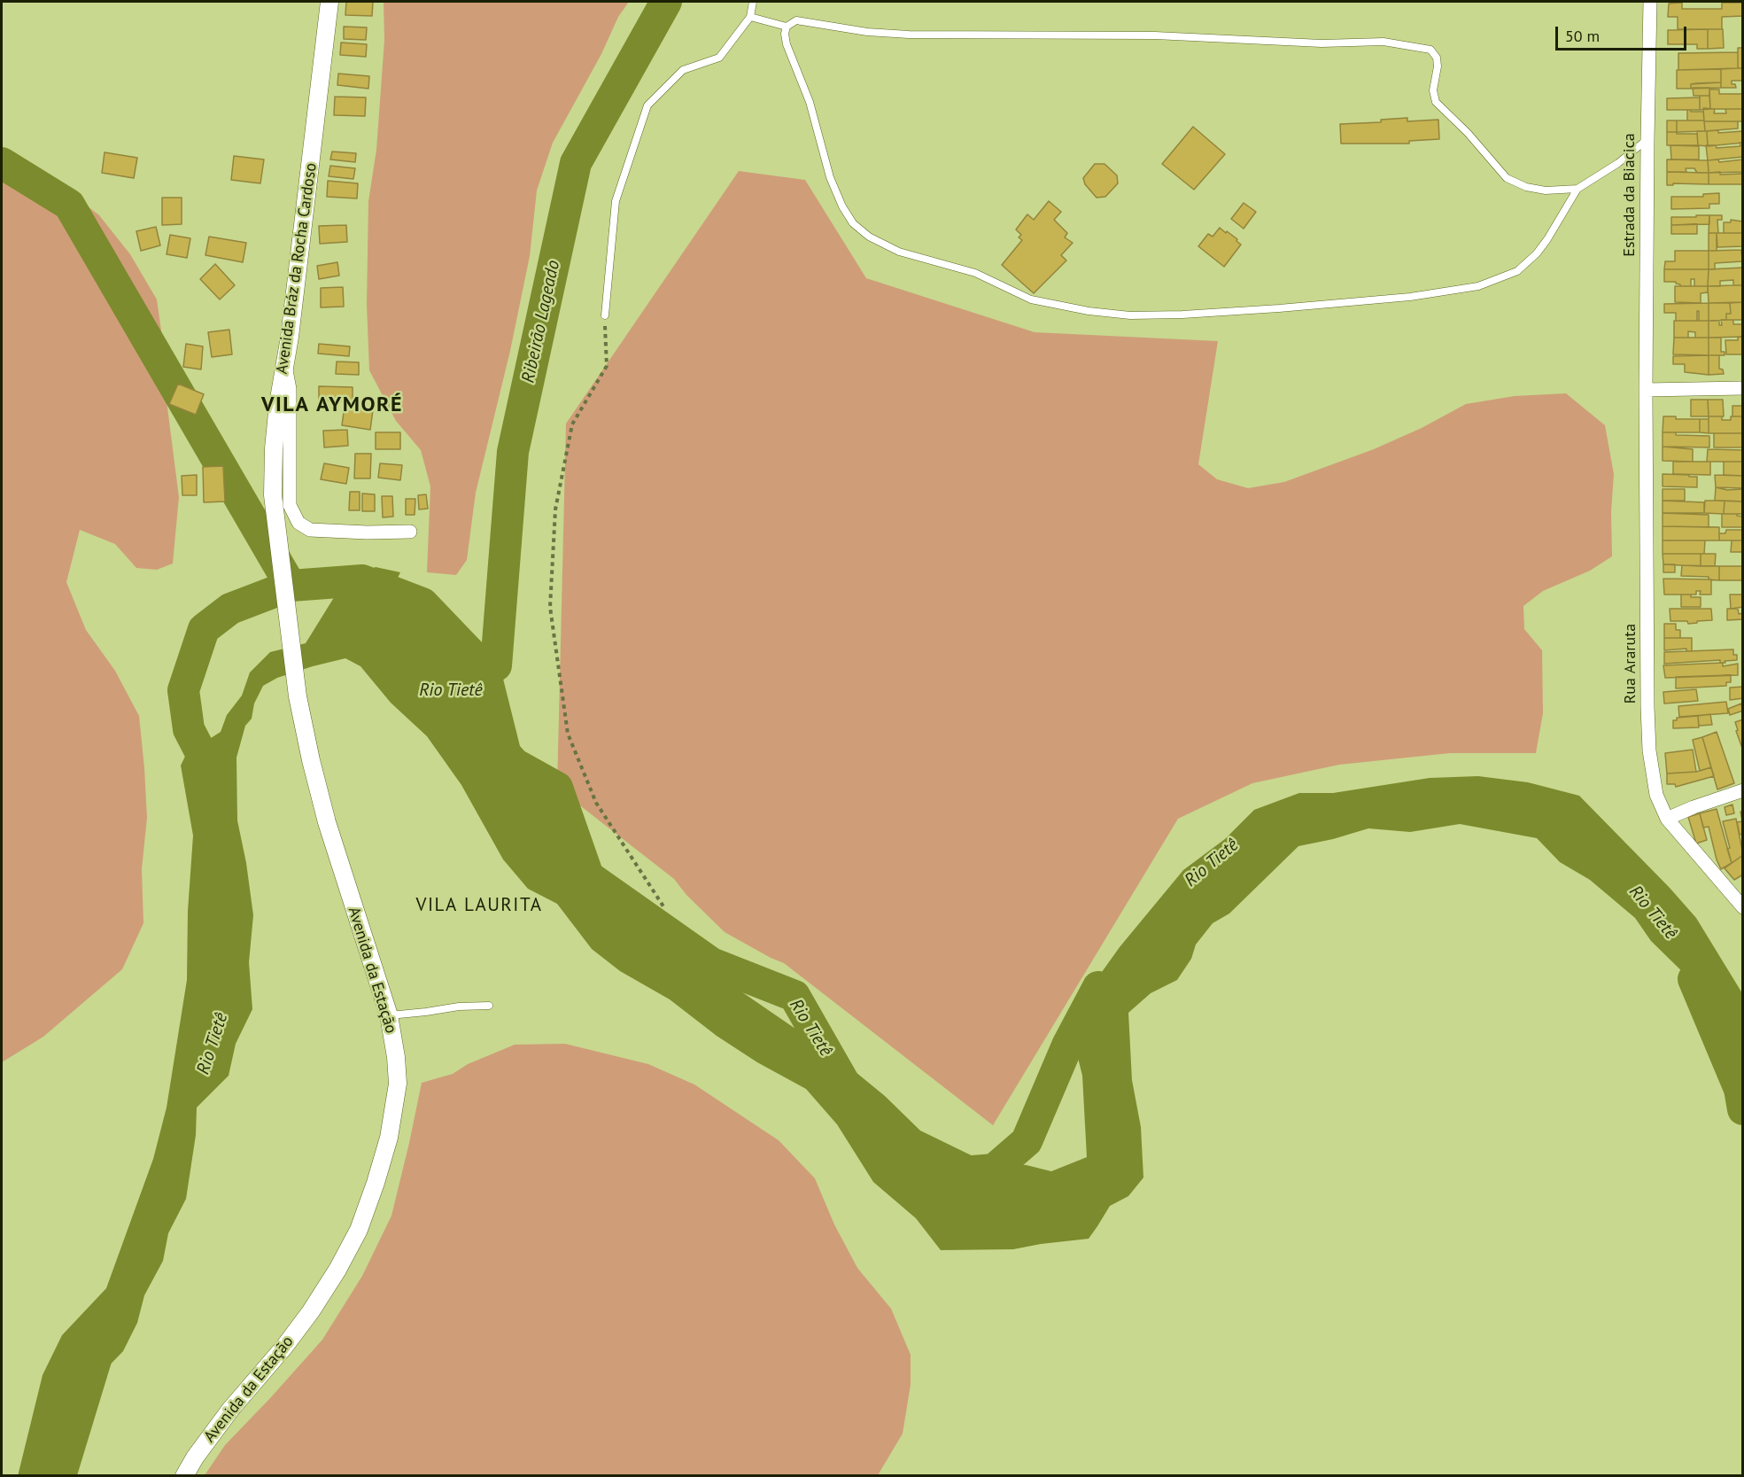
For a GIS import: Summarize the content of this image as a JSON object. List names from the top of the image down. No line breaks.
{"streets":{"street":["Estrada da Biacica","Avenida Bráz da Rocha Cardoso","Rua Araruta","Avenida da Estação"]},"crossings":[["Estrada da Biacica","Rua Araruta"],["Avenida Bráz da Rocha Cardoso","Avenida da Estação"]],"districts":["VILA AYMORÉ","VILA LAURITA"],"water":["Ribeirão Lageado","Rio Tietê"],"scale_bar":"50 m"}
